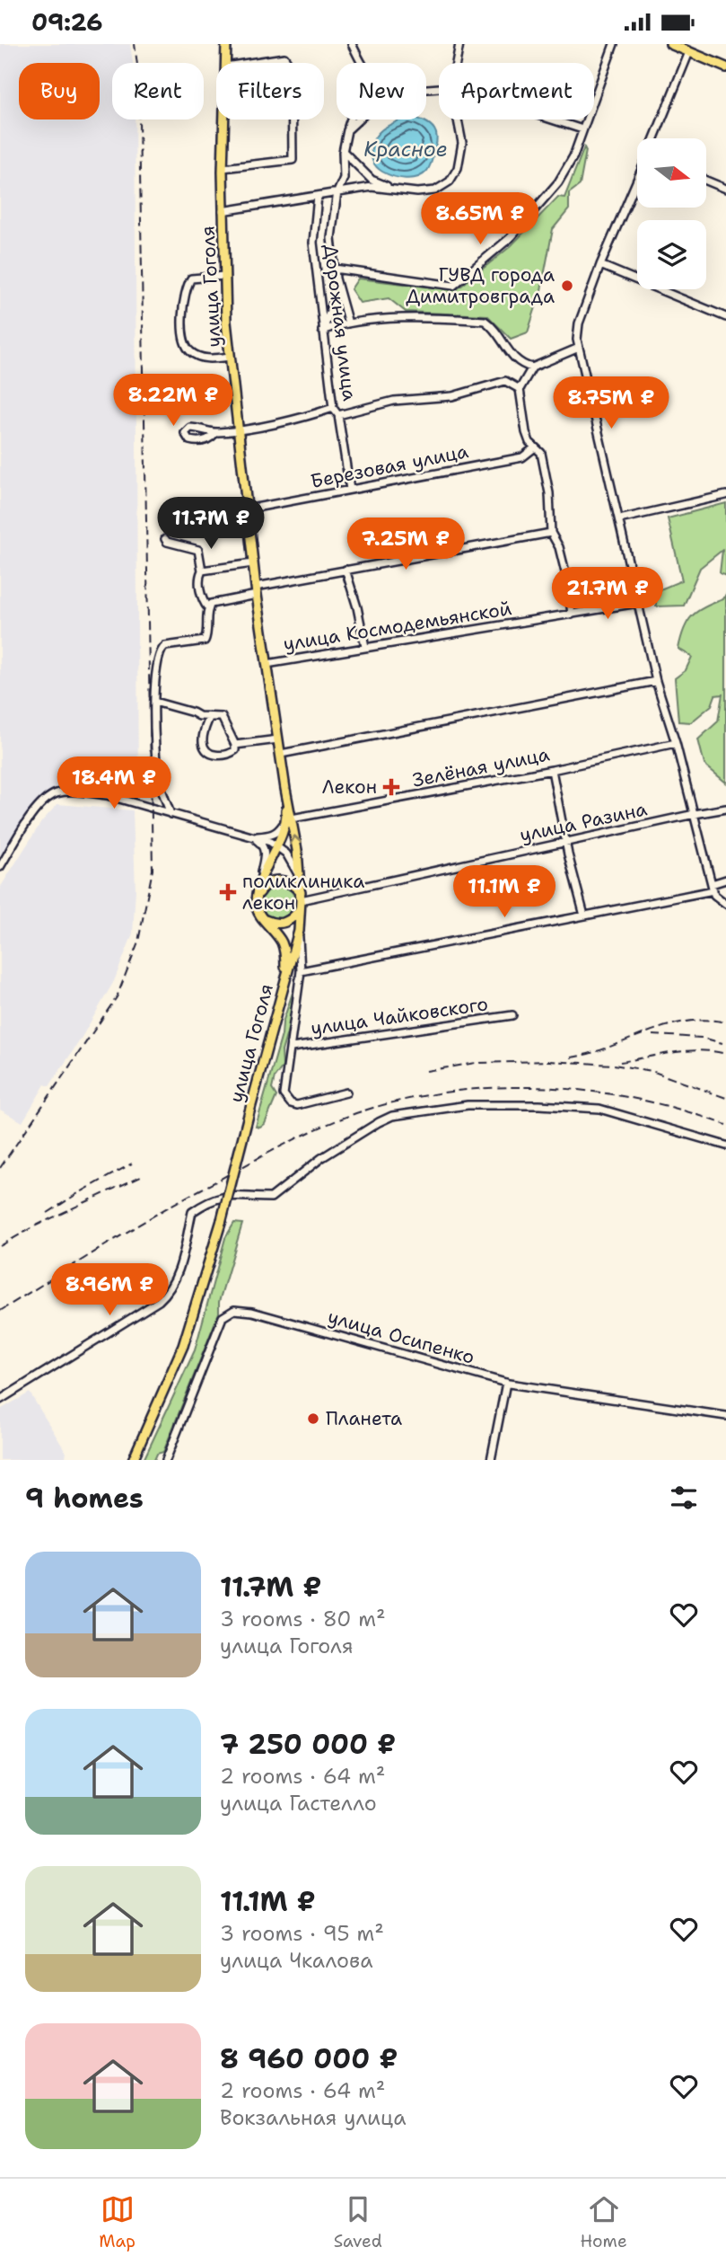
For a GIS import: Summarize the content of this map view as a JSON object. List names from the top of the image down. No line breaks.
{"streets":{"main road":["улица Гоголя"],"street":["Дорожная улица","Березовая улица","улица Космодемьянской","Зелёная улица","улица Разина","улица Чайковского","улица Осипенко"]},"crossings":[["улица Гоголя","Березовая улица"],["улица Гоголя","улица Космодемьянской"],["улица Гоголя","Зелёная улица"],["улица Гоголя","улица Разина"],["Дорожная улица","Березовая улица"]],"water":["Красное"],"places":{"other":["ГУВД города Димитровграда","Планета"],"health":["Лекон","поликлиника лекон"]},"north":"right","page":{"status":"09:26","chip":["Buy","Rent","Filters","New","Apartment"],"price":["8.65M ₽","8.22M ₽","8.75M ₽","11.7M ₽","7.25M ₽","21.7M ₽","18.4M ₽","11.1M ₽","8.96M ₽"],"heading":"9 homes","list":[{"name":"11.7M ₽","note":"3 rooms · 80 m² · улица Гоголя"},{"name":"7 250 000 ₽","note":"2 rooms · 64 m² · улица Гастелло"},{"name":"11.1M ₽","note":"3 rooms · 95 m² · улица Чкалова"},{"name":"8 960 000 ₽","note":"2 rooms · 64 m² · Вокзальная улица"}],"tabs":["Map","Saved","Home"]}}
